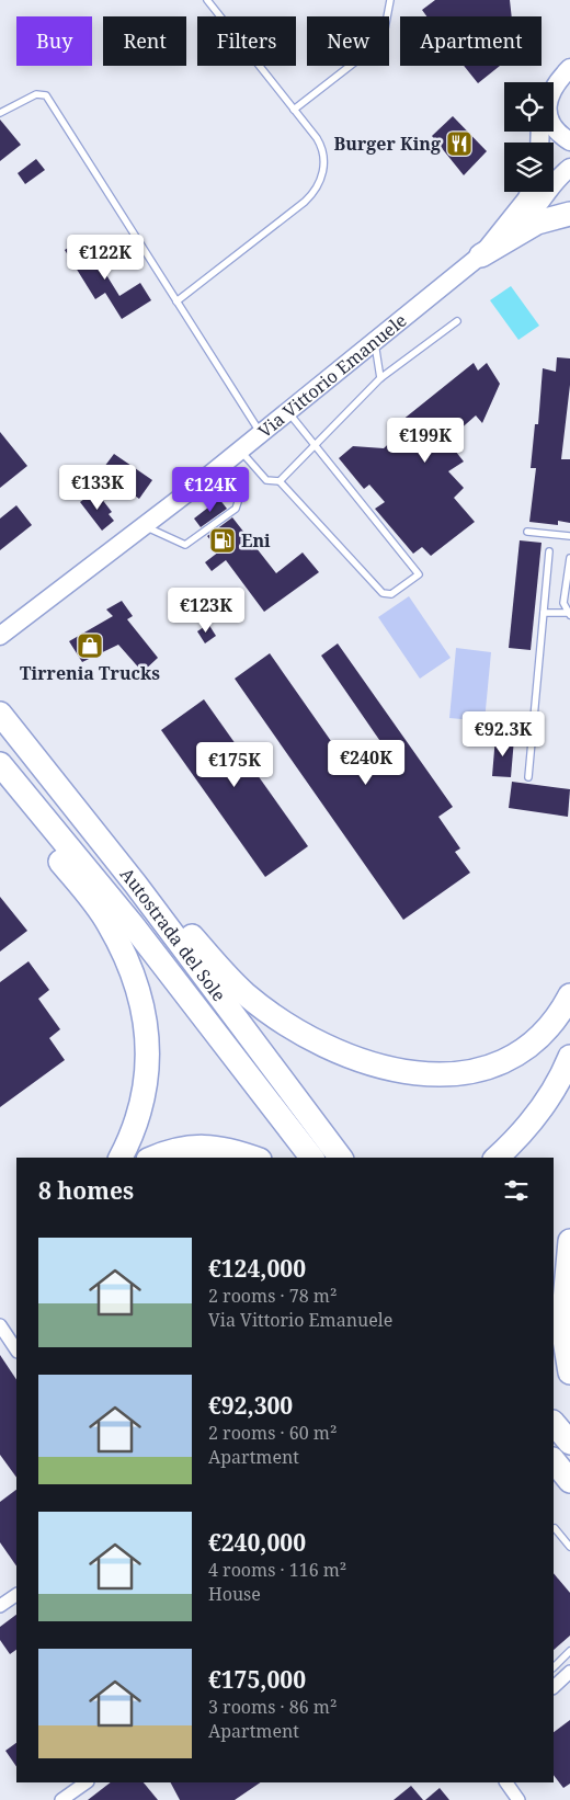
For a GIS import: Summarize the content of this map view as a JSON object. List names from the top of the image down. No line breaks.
{"streets":{"highway":["Autostrada del Sole"],"main road":["Via Vittorio Emanuele"]},"places":{"restaurant":["Burger King"],"fuel station":["Eni"],"shop":["Tirrenia Trucks"]},"page":{"chip":["Buy","Rent","Filters","New","Apartment"],"price":["€122K","€199K","€133K","€124K","€123K","€92.3K","€240K","€175K"],"heading":"8 homes","list":[{"name":"€124,000","note":"2 rooms · 78 m² · Via Vittorio Emanuele"},{"name":"€92,300","note":"2 rooms · 60 m² · Apartment"},{"name":"€240,000","note":"4 rooms · 116 m² · House"},{"name":"€175,000","note":"3 rooms · 86 m² · Apartment"}]}}
